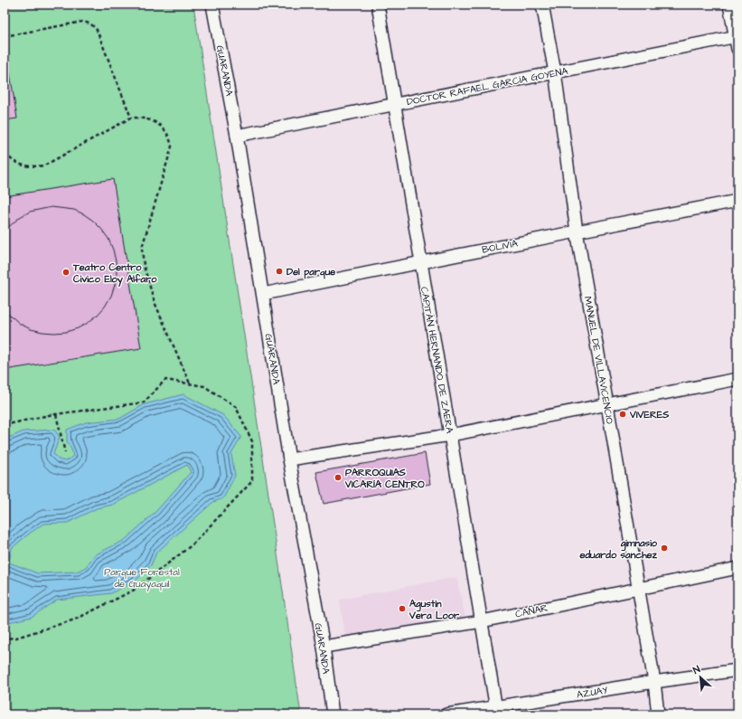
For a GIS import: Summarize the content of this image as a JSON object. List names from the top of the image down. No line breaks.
{"streets":{"street":["GUARANDA","DOCTOR RAFAEL GARCÍA GOYENA","BOLIVIA","CAPITÁN HERNANDO DE ZAERA","MANUEL DE VILLAVICENCIO","CAÑAR","AZUAY"]},"crossings":[["GUARANDA","DOCTOR RAFAEL GARCÍA GOYENA"],["GUARANDA","BOLIVIA"],["GUARANDA","CAÑAR"],["DOCTOR RAFAEL GARCÍA GOYENA","CAPITÁN HERNANDO DE ZAERA"],["DOCTOR RAFAEL GARCÍA GOYENA","MANUEL DE VILLAVICENCIO"],["BOLIVIA","CAPITÁN HERNANDO DE ZAERA"],["BOLIVIA","MANUEL DE VILLAVICENCIO"],["CAPITÁN HERNANDO DE ZAERA","CAÑAR"],["CAPITÁN HERNANDO DE ZAERA","AZUAY"],["MANUEL DE VILLAVICENCIO","CAÑAR"],["MANUEL DE VILLAVICENCIO","AZUAY"]],"parks":["Parque Forestal de Guayaquil"],"places":["Del parque","Teatro Centro Civico Eloy Alfaro","VIVERES","PARROQUIAS VICARÍA CENTRO","gimnasio eduardo sanchez","Agustín Vera Loor"],"north":"top left"}
